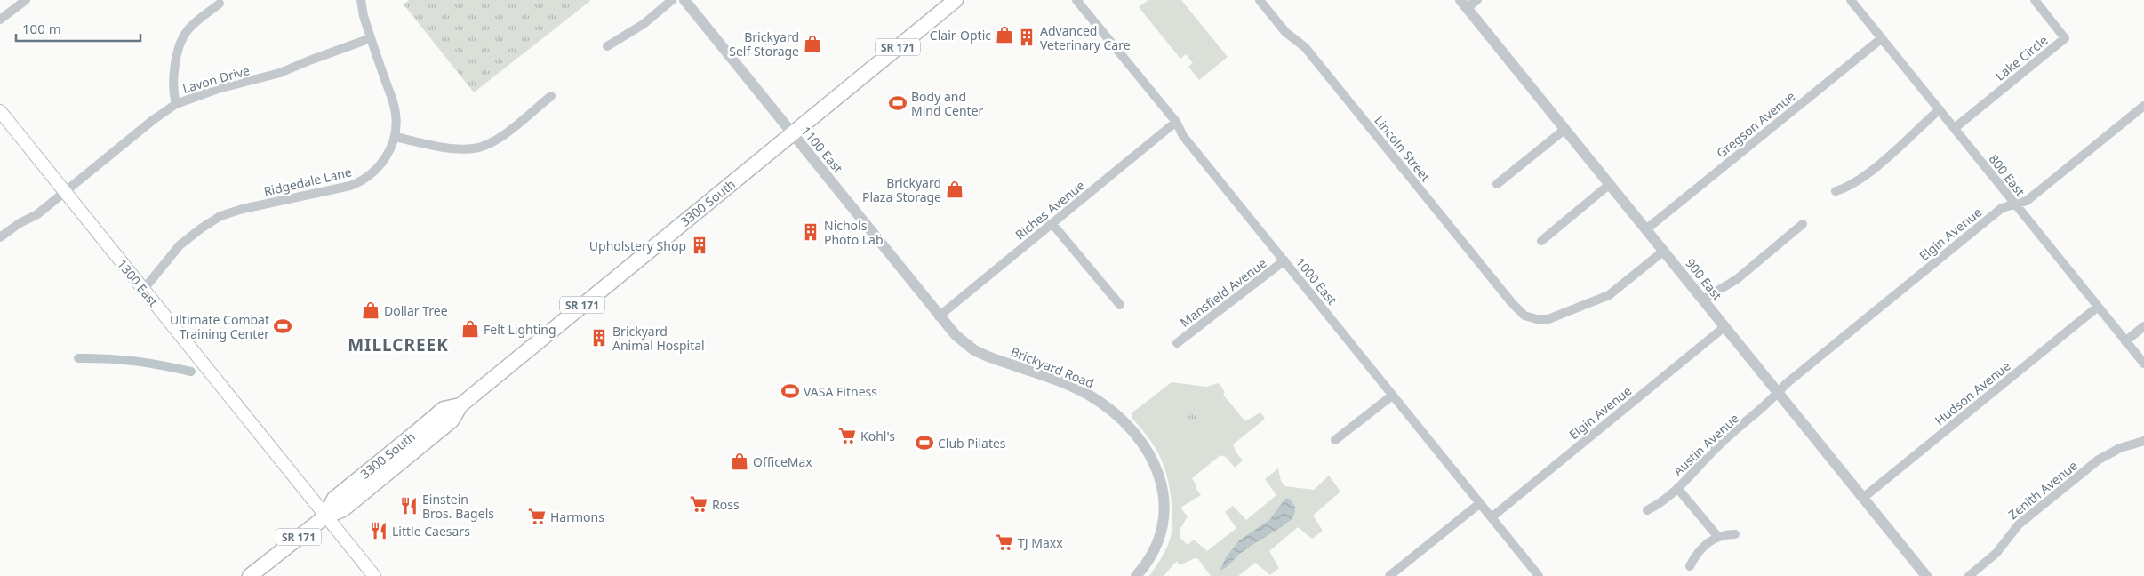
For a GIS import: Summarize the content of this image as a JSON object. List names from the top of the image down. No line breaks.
{"streets":{"main road":["SR 171","3300 South","1300 East"],"street":["Lake Circle","Lavon Drive","Gregson Avenue","Lincoln Street","1100 East","800 East","Ridgedale Lane","Riches Avenue","Elgin Avenue","900 East","1000 East","Mansfield Avenue","Brickyard Road","Hudson Avenue","Austin Avenue","Zenith Avenue"]},"crossings":[["Lake Circle","800 East"],["Lavon Drive","Ridgedale Lane"],["Lavon Drive","1300 East"],["Gregson Avenue","800 East"],["Gregson Avenue","900 East"],["Lincoln Street","900 East"],["1100 East","3300 South"],["1100 East","Riches Avenue"],["1100 East","Brickyard Road"],["800 East","Elgin Avenue"],["800 East","Hudson Avenue"],["Ridgedale Lane","1300 East"],["3300 South","1300 East"],["Riches Avenue","1000 East"],["Riches Avenue","Brickyard Road"],["Elgin Avenue","900 East"],["Elgin Avenue","1000 East"],["Elgin Avenue","Austin Avenue"],["900 East","Hudson Avenue"],["900 East","Austin Avenue"],["1000 East","Mansfield Avenue"]],"districts":["MILLCREEK"],"places":{"shop":["Clair-Optic","Brickyard Self Storage","Brickyard Plaza Storage","Dollar Tree","Felt Lighting","OfficeMax"],"building":["Advanced Veterinary Care","Nichols Photo Lab","Upholstery Shop","Brickyard Animal Hospital"],"sports":["Body and Mind Center","Ultimate Combat Training Center","VASA Fitness","Club Pilates"],"supermarket":["Kohl's","Ross","Harmons","TJ Maxx"],"restaurant":["Einstein Bros. Bagels","Little Caesars"]},"scale_bar":"100 m"}
